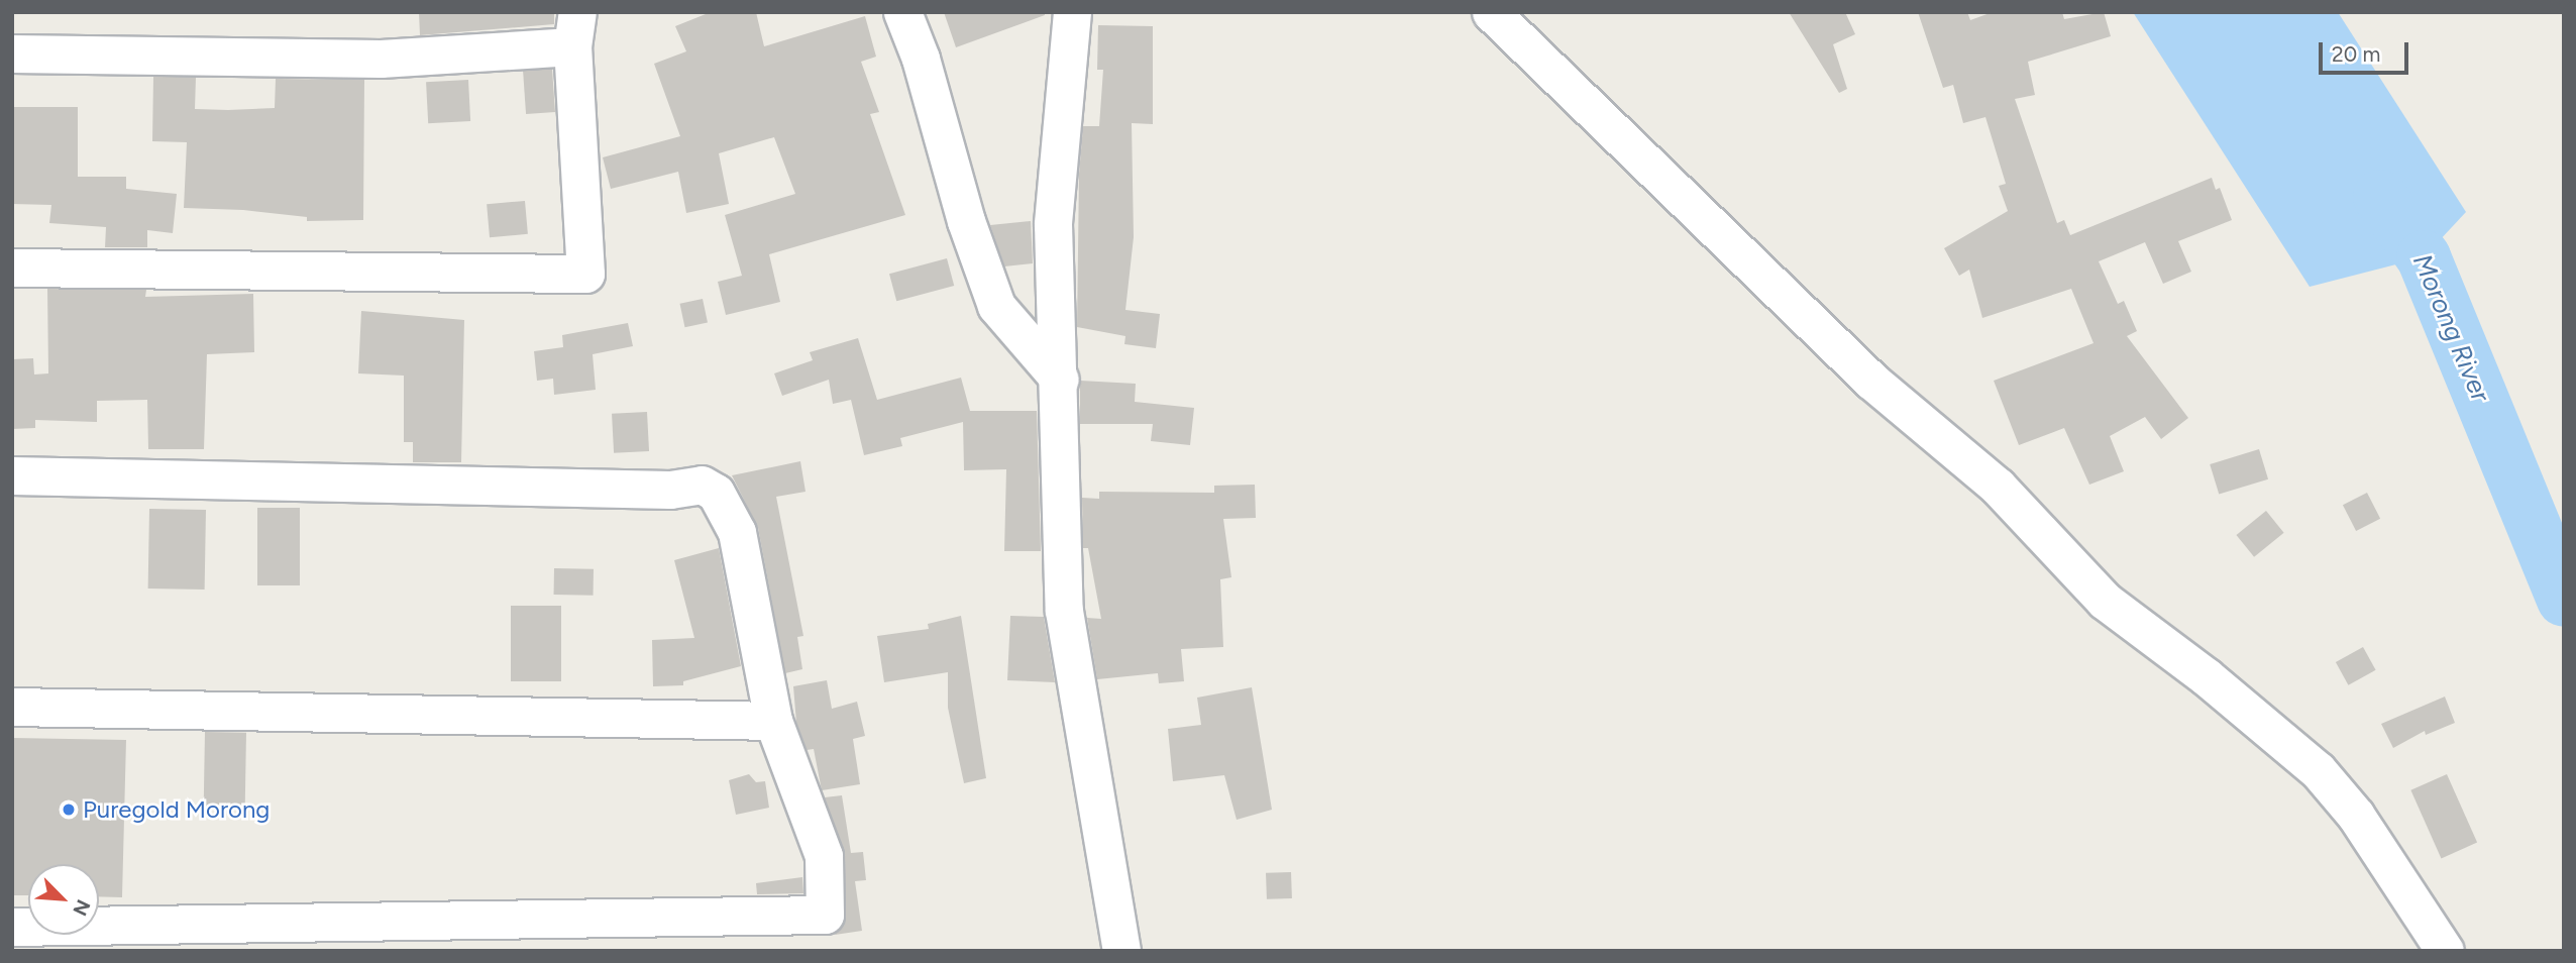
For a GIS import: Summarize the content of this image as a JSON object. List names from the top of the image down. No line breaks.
{"water":["Morong River"],"places":["Puregold Morong"],"scale_bar":"20 m","north":"bottom right"}
